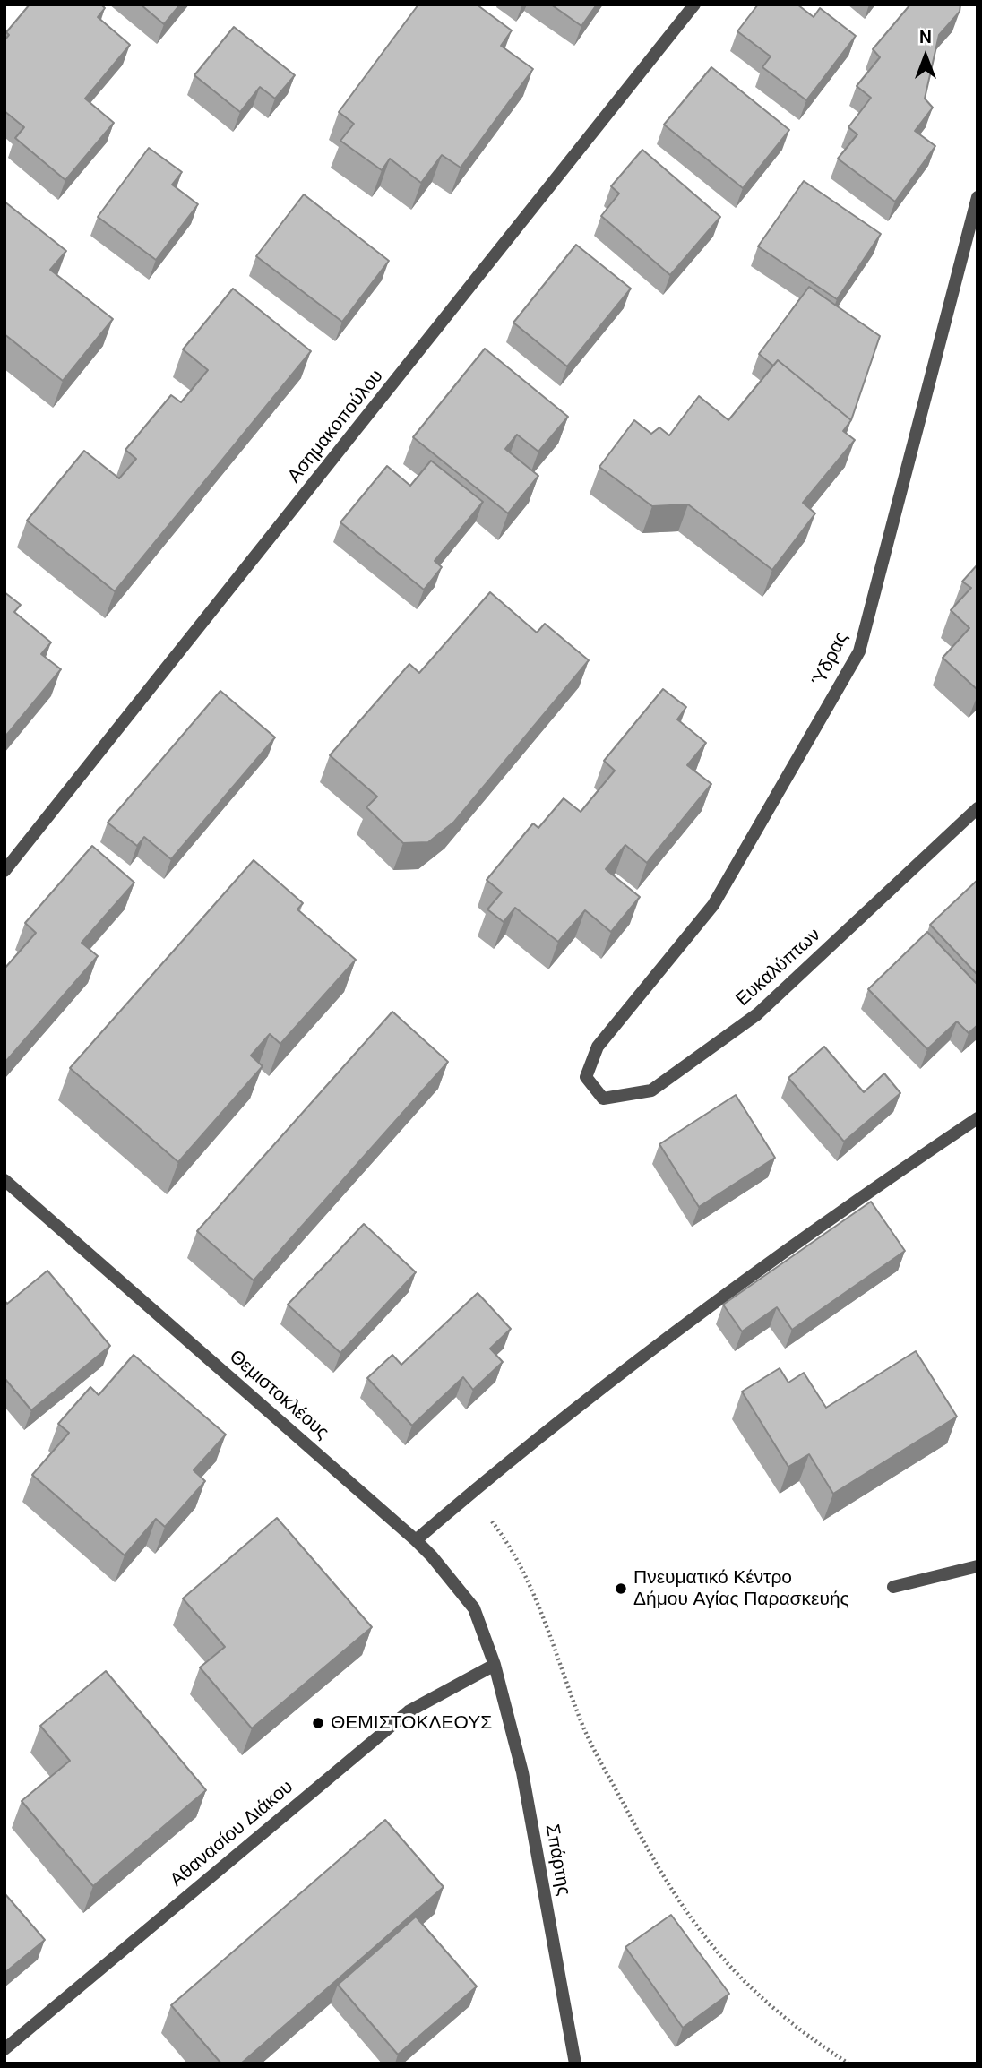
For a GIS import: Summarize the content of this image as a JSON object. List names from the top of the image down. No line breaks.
{"streets":{"street":["Ασημακοπούλου","Ύδρας","Ευκαλύπτων","Θεμιστοκλέους","Αθανασίου Διάκου","Σπάρτης"]},"crossings":[["Ύδρας","Ευκαλύπτων"],["Θεμιστοκλέους","Αθανασίου Διάκου"],["Θεμιστοκλέους","Σπάρτης"],["Αθανασίου Διάκου","Σπάρτης"]],"places":["Πνευματικό Κέντρο Δήμου Αγίας Παρασκευής","ΘΕΜΙΣΤΟΚΛΕΟΥΣ"],"north":"top"}
